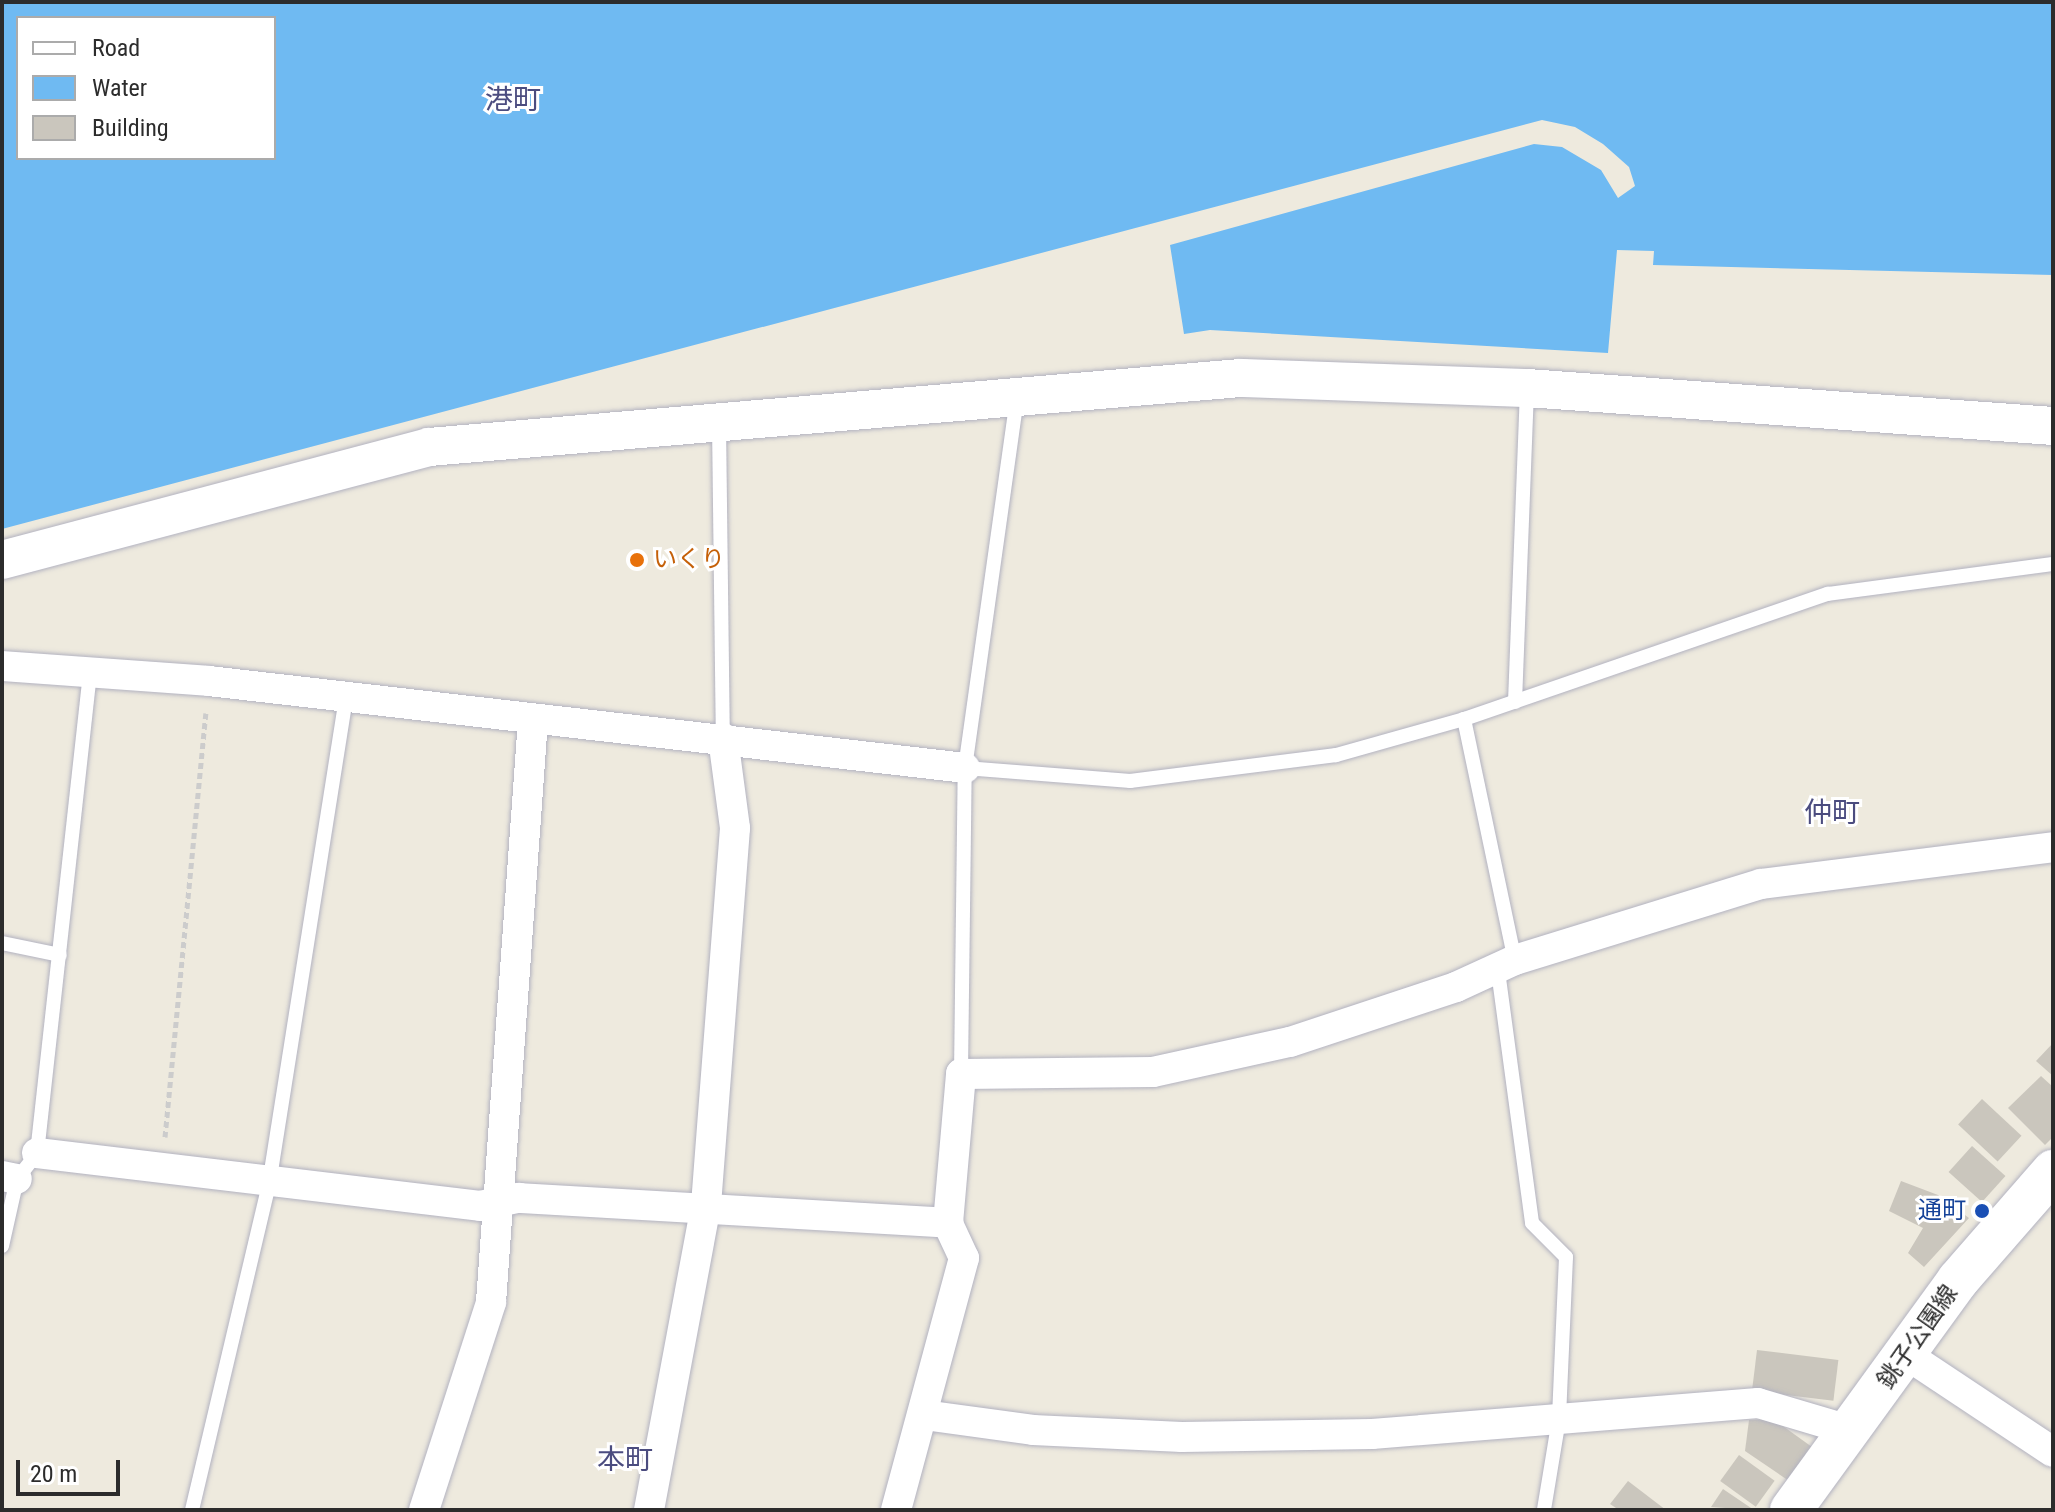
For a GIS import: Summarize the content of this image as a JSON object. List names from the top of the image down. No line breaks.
{"streets":{"main road":["銚子公園線"]},"districts":["港町","仲町","本町"],"places":["いくり","通町"],"legend":["Road","Water","Building"],"scale_bar":"20 m"}
